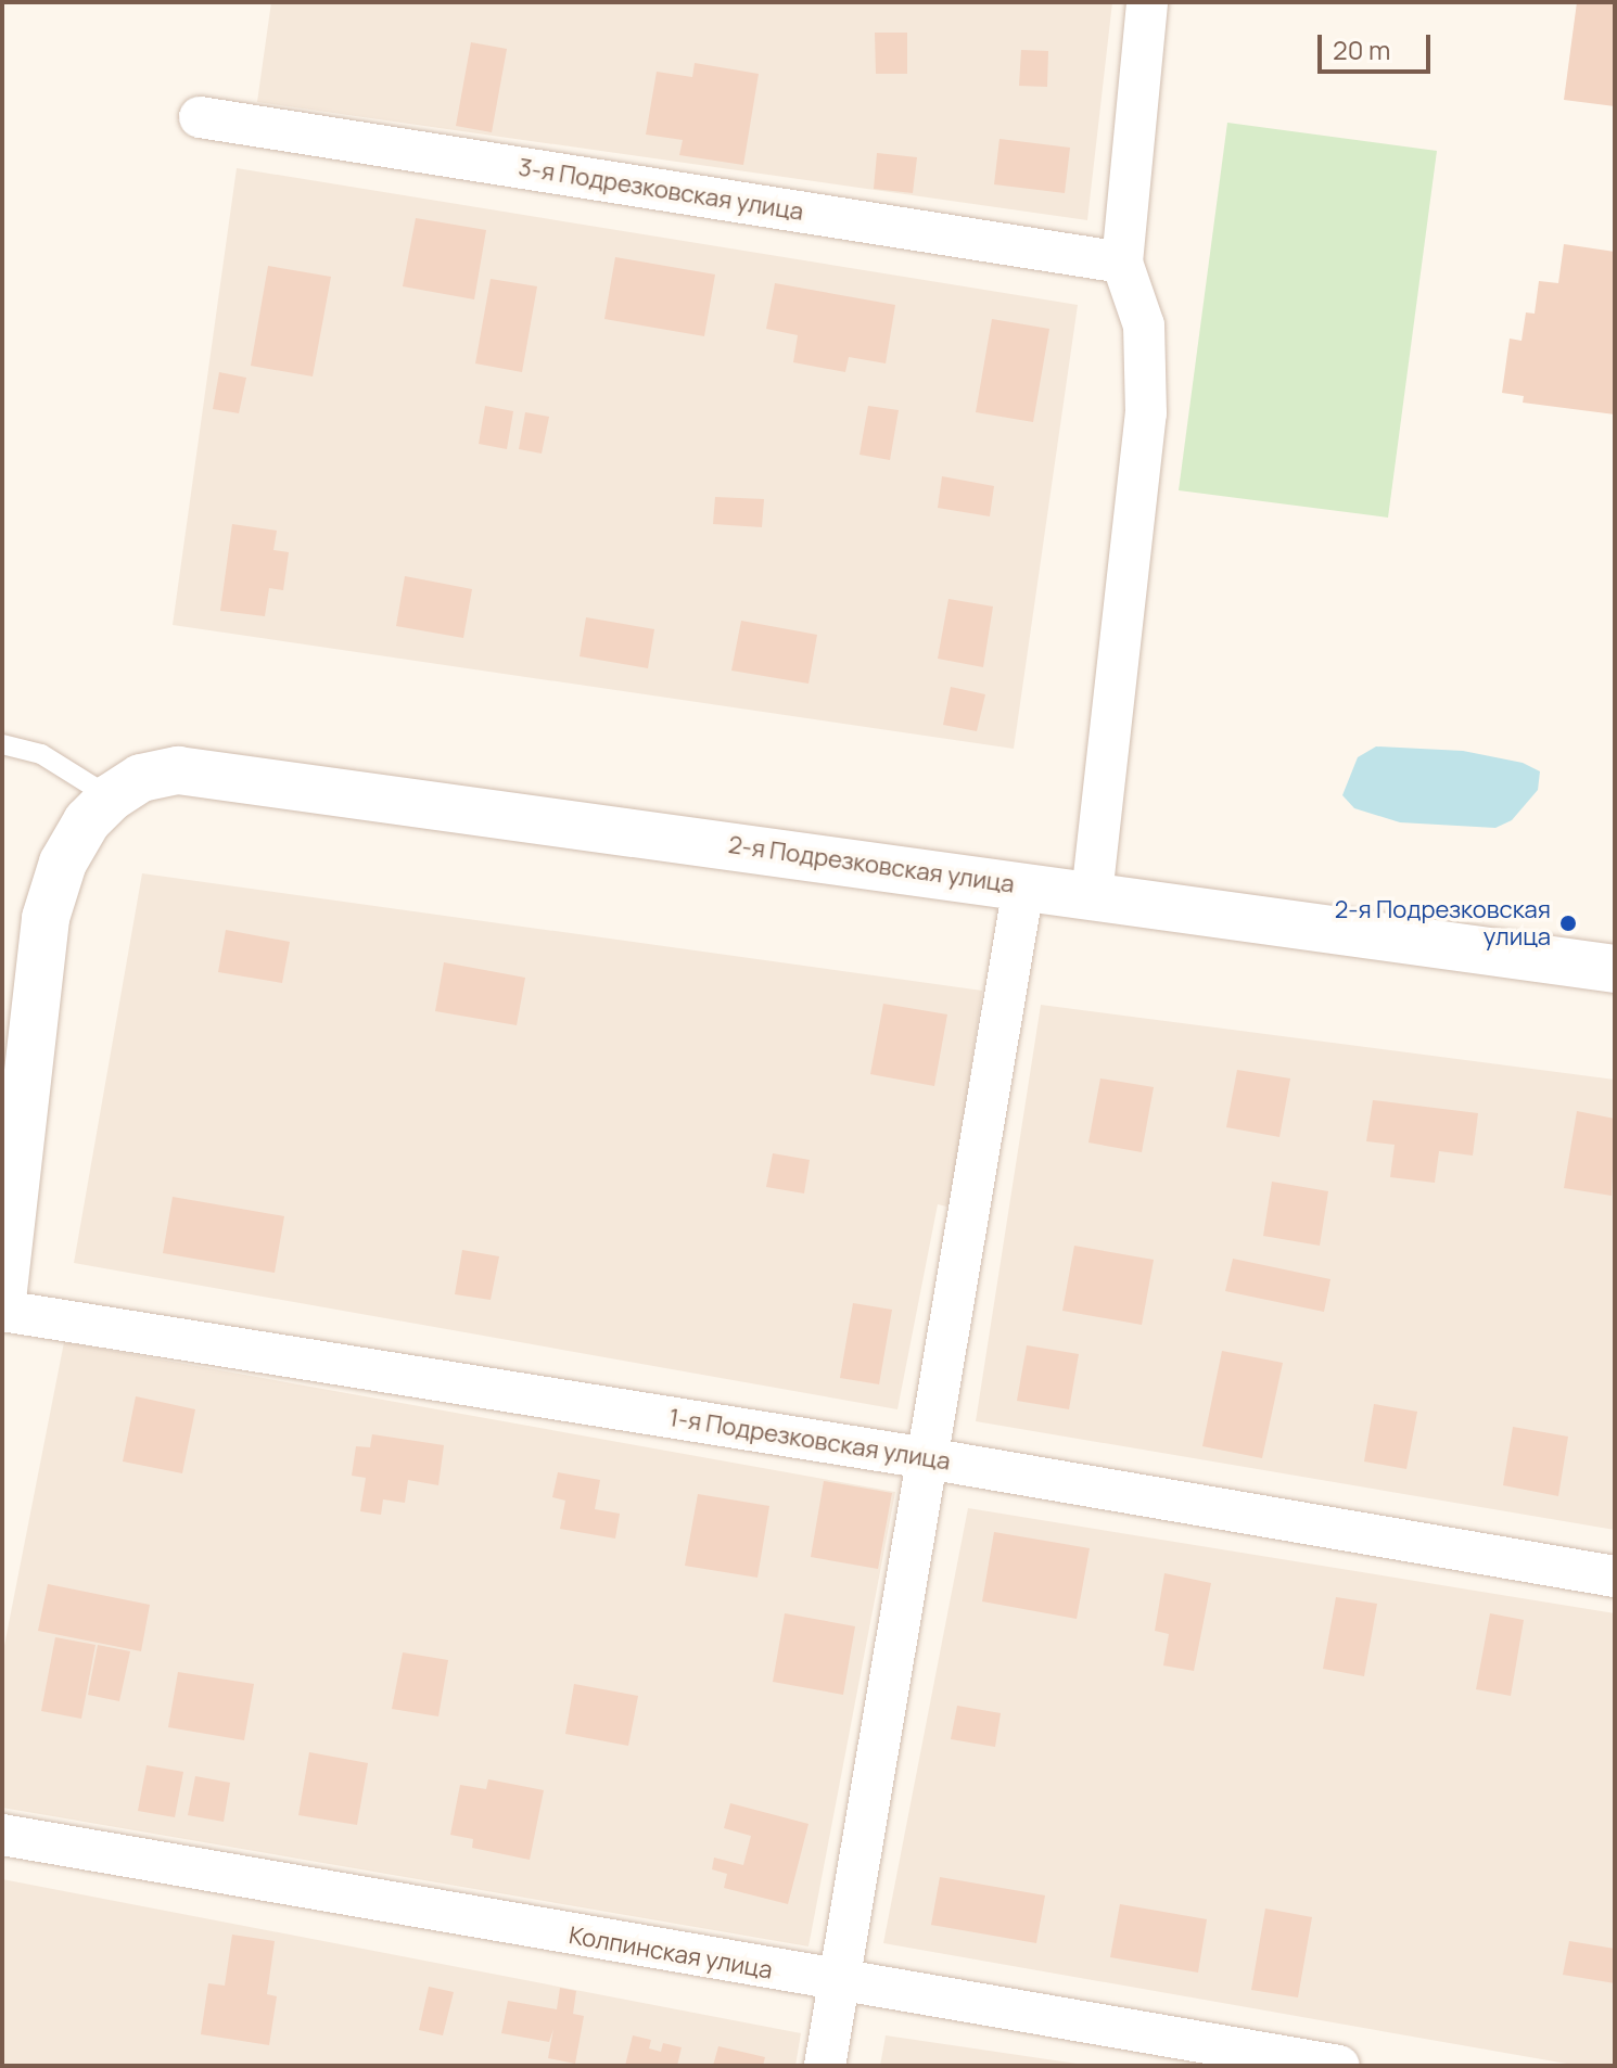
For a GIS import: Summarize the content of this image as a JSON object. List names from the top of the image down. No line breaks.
{"streets":{"street":["3-я Подрезковская улица","2-я Подрезковская улица","1-я Подрезковская улица","Колпинская улица"]},"places":["2-я Подрезковская улица"],"scale_bar":"20 m"}
